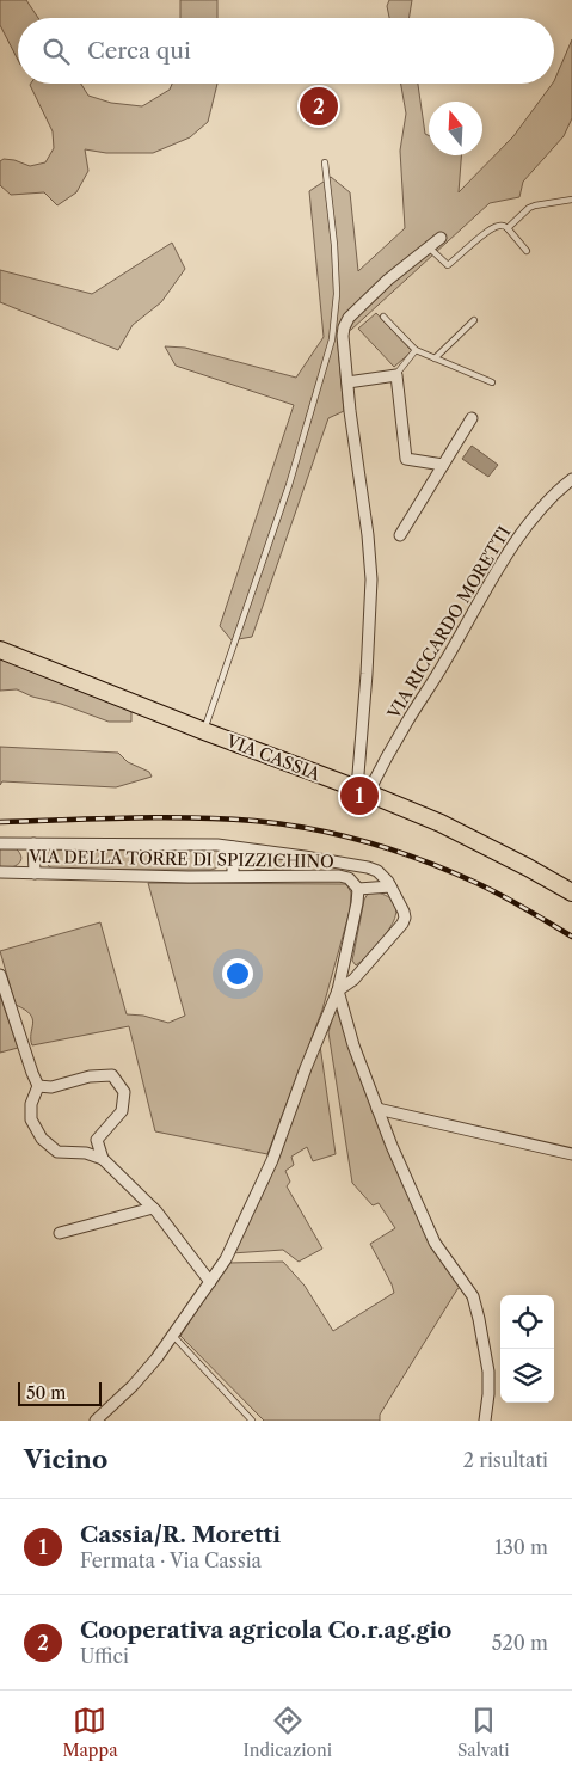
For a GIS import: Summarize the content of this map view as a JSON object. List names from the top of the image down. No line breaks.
{"streets":{"main road":["VIA CASSIA"],"street":["VIA RICCARDO MORETTI","VIA DELLA TORRE DI SPIZZICHINO"]},"crossings":[["VIA RICCARDO MORETTI","VIA CASSIA"]],"scale_bar":"50 m","north":"top","page":{"search":"Cerca qui","pins":["2","1"],"scale":"50 m","heading":["Vicino","2 risultati"],"list":[{"mark":"1","name":"Cassia/R. Moretti","note":"Fermata · Via Cassia","value":"130 m"},{"mark":"2","name":"Cooperativa agricola Co.r.ag.gio","note":"Uffici","value":"520 m"}],"nav":["Mappa","Indicazioni","Salvati"]}}
